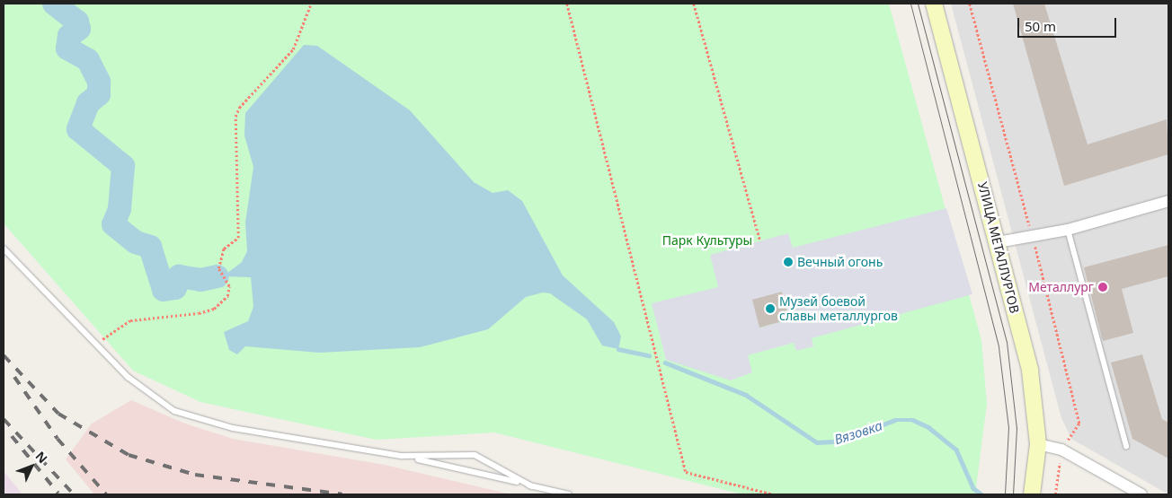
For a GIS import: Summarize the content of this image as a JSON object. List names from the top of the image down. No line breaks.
{"streets":{"main road":["УЛИЦА МЕТАЛЛУРГОВ"]},"water":["Вязовка"],"parks":["Парк Культуры"],"places":["Вечный огонь","Металлург","Музей боевой славы металлургов"],"scale_bar":"50 m","north":"top right"}
